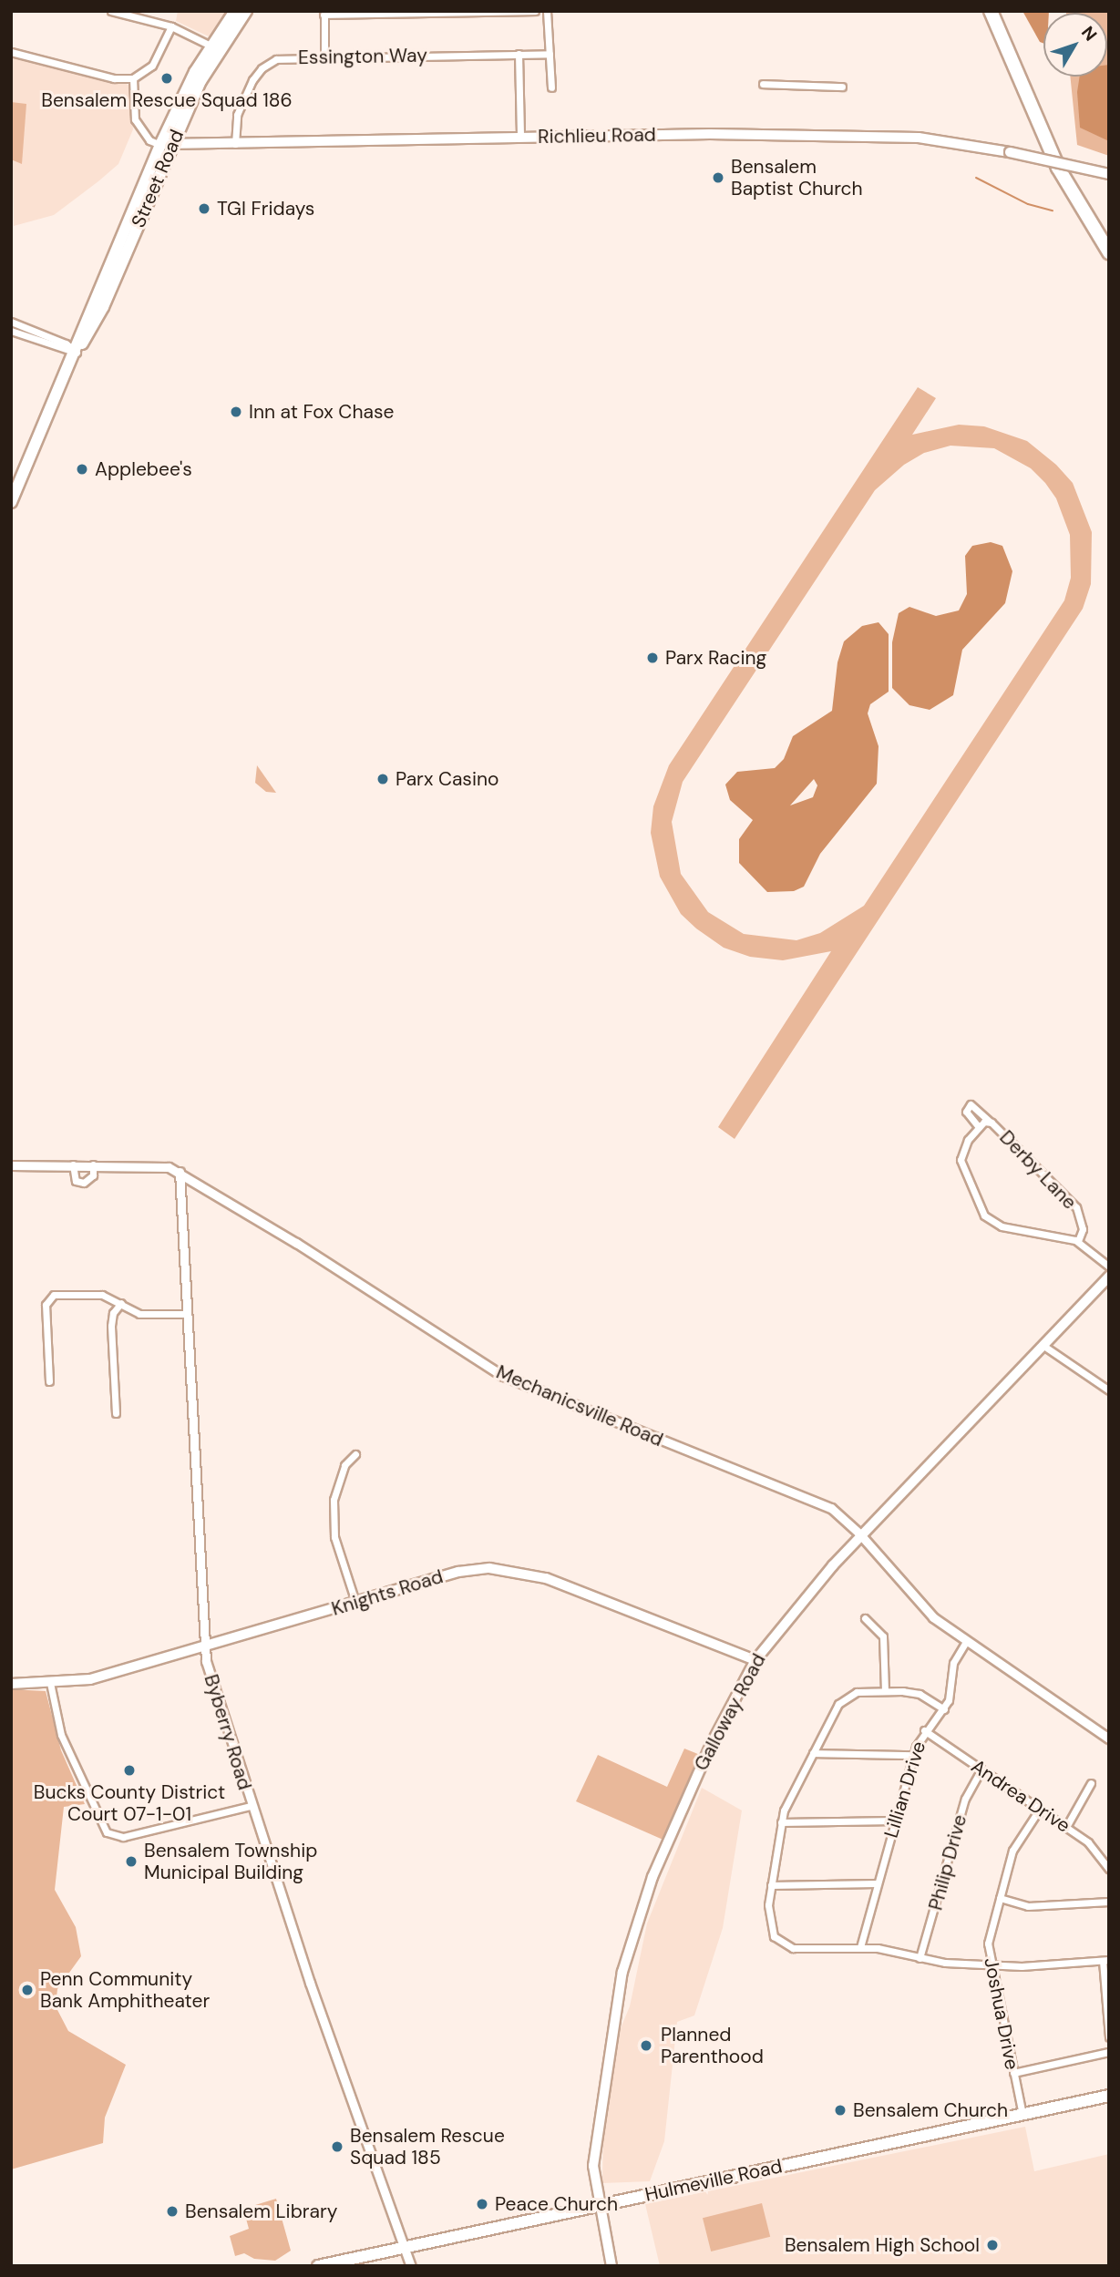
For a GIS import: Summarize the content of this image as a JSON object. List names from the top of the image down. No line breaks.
{"streets":{"main road":["Richlieu Road","Street Road","Knights Road","Galloway Road","Hulmeville Road"],"street":["Essington Way","Derby Lane","Mechanicsville Road","Byberry Road","Lillian Drive","Andrea Drive","Philip Drive","Joshua Drive"]},"crossings":[["Essington Way","Richlieu Road"],["Richlieu Road","Street Road"],["Mechanicsville Road","Galloway Road"],["Mechanicsville Road","Byberry Road"],["Knights Road","Galloway Road"],["Knights Road","Byberry Road"],["Galloway Road","Hulmeville Road"],["Byberry Road","Hulmeville Road"],["Lillian Drive","Andrea Drive"],["Andrea Drive","Philip Drive"],["Andrea Drive","Joshua Drive"],["Joshua Drive","Hulmeville Road"]],"places":["Bensalem Rescue Squad 186","Bensalem Baptist Church","TGI Fridays","Inn at Fox Chase","Applebee's","Parx Racing","Parx Casino","Bucks County District Court 07-1-01","Bensalem Township Municipal Building","Penn Community Bank Amphitheater","Planned Parenthood","Bensalem Church","Bensalem Rescue Squad 185","Peace Church","Bensalem Library","Bensalem High School"],"north":"top right"}
